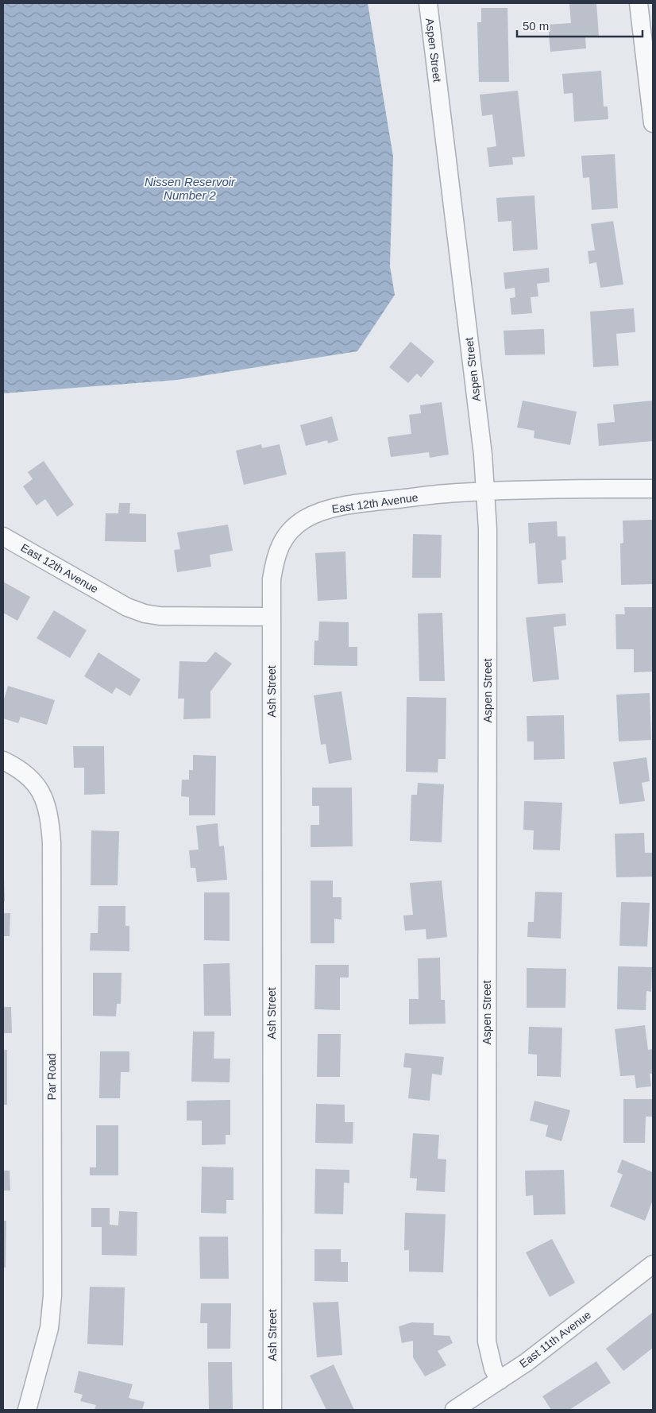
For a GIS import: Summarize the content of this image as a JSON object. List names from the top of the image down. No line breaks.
{"streets":{"street":["Aspen Street","East 12th Avenue","Ash Street","Par Road","East 11th Avenue"]},"crossings":[["Aspen Street","East 12th Avenue"],["Aspen Street","East 11th Avenue"],["East 12th Avenue","Ash Street"]],"water":["Nissen Reservoir Number 2"],"scale_bar":"50 m"}
